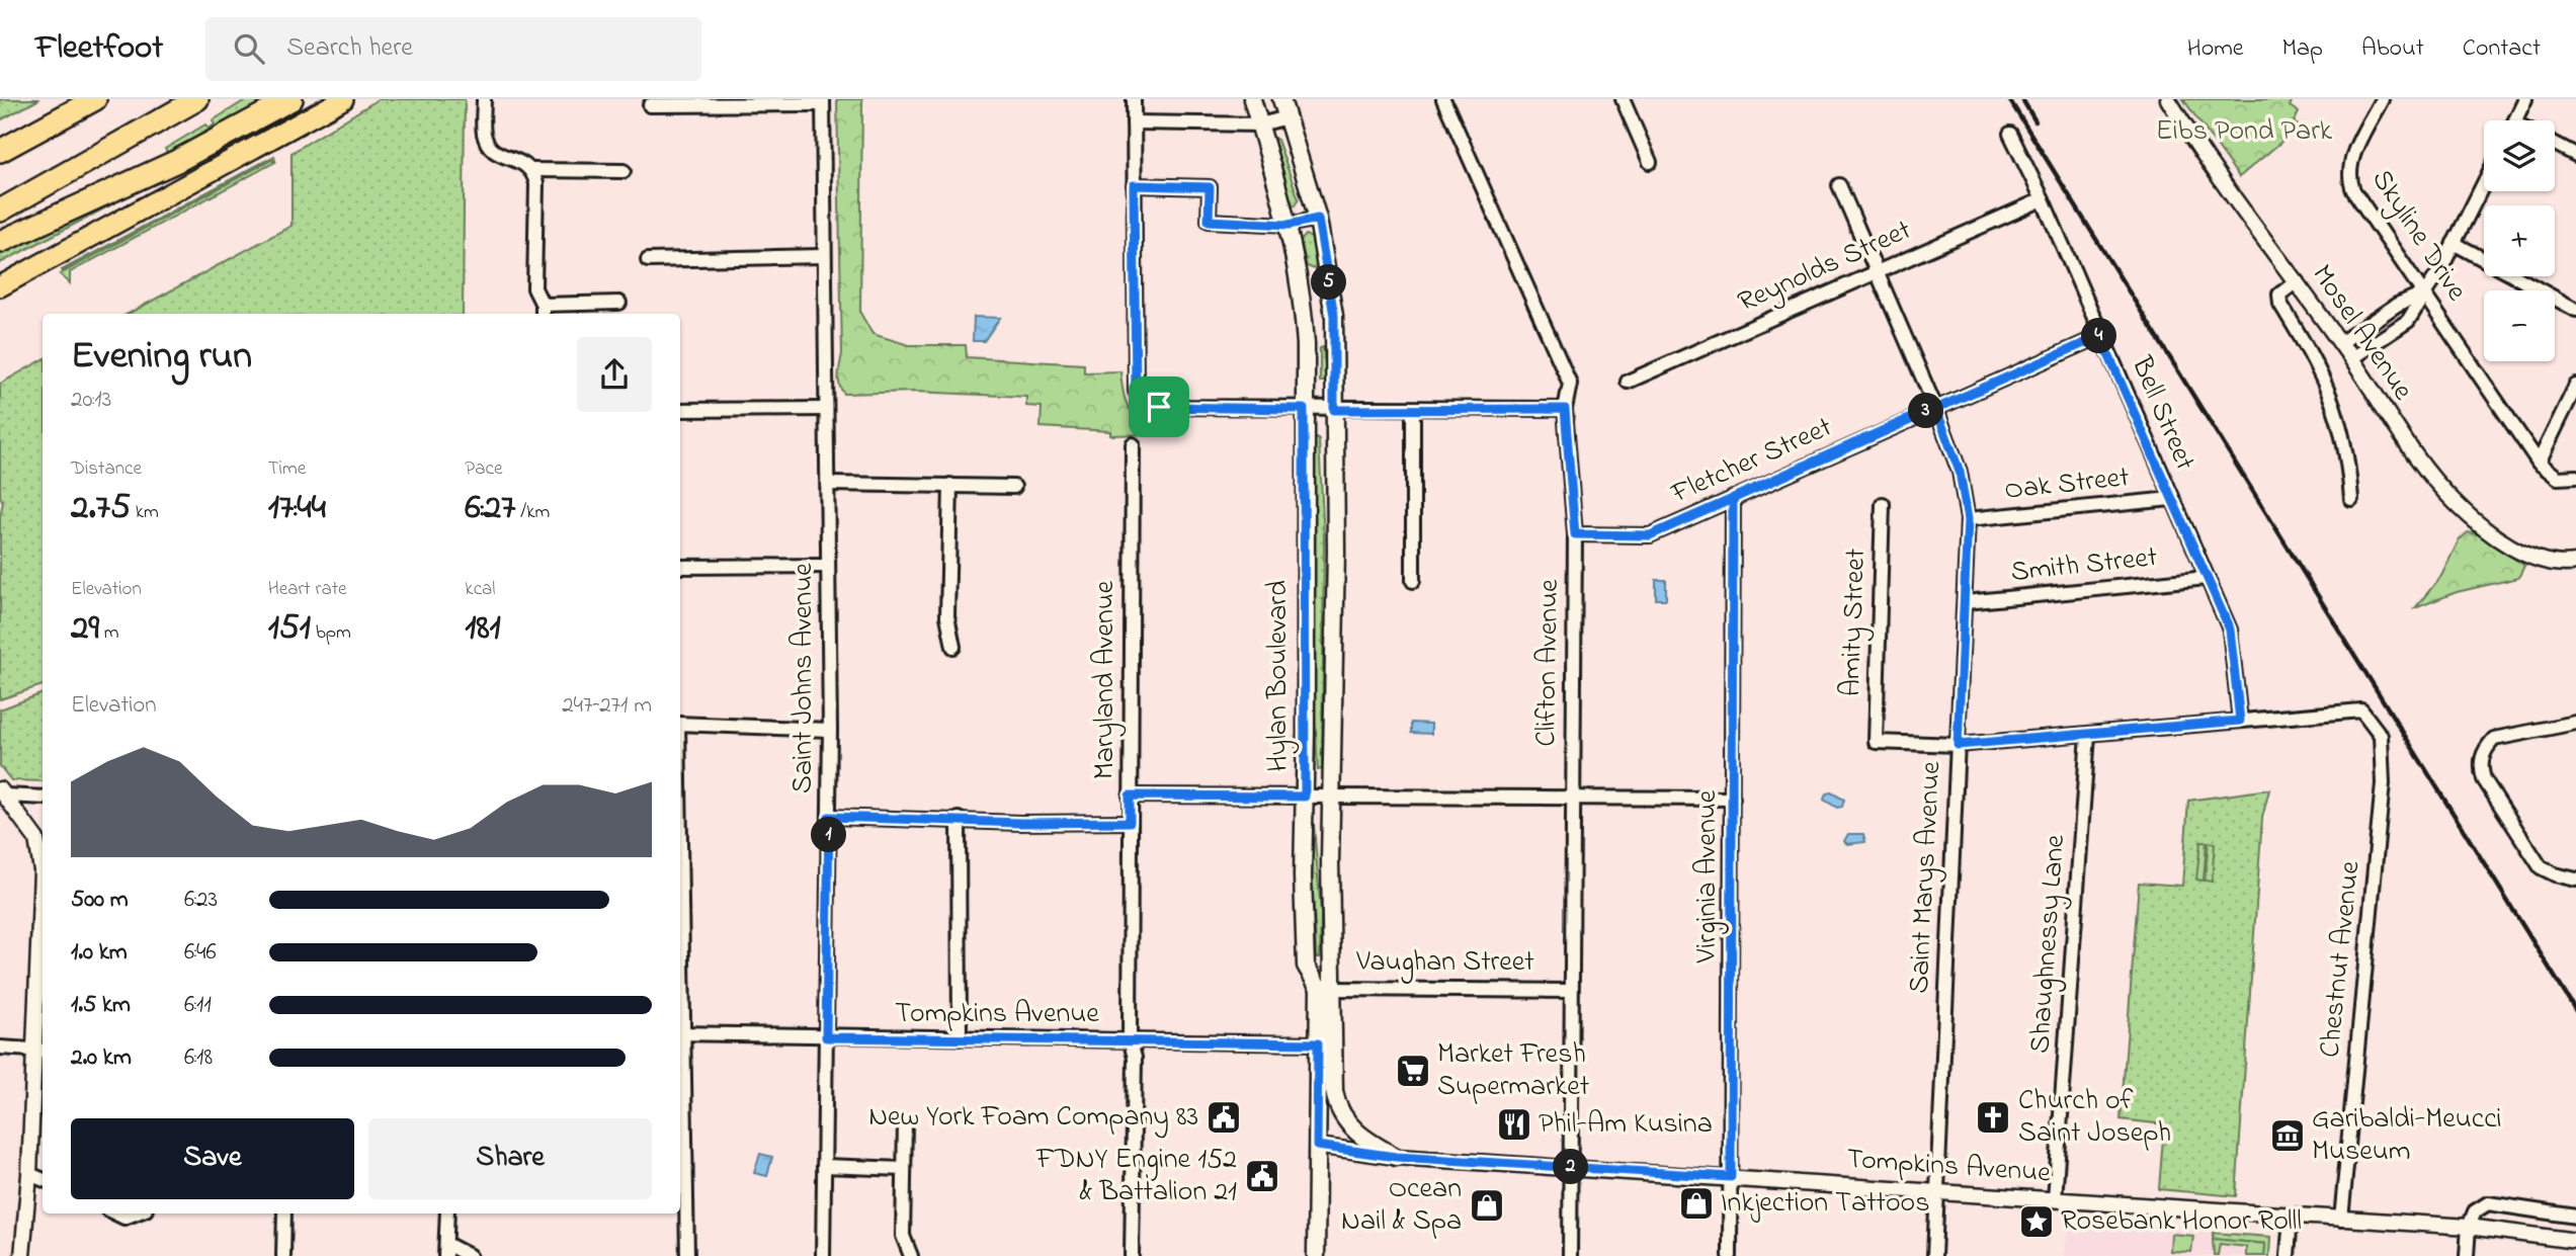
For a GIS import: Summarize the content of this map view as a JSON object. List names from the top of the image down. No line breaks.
{"streets":{"main road":["Hylan Boulevard"],"street":["Skyline Drive","Reynolds Street","Mosel Avenue","Bell Street","Fletcher Street","Oak Street","Smith Street","Amity Street","Clifton Avenue","Saint Johns Avenue","Maryland Avenue","Virginia Avenue","Saint Marys Avenue","Shaughnessy Lane","Chestnut Avenue","Vaughan Street","Tompkins Avenue"]},"crossings":[["Reynolds Street","Bell Street"],["Reynolds Street","Saint Marys Avenue"],["Bell Street","Fletcher Street"],["Bell Street","Oak Street"],["Bell Street","Smith Street"],["Bell Street","Chestnut Avenue"],["Fletcher Street","Clifton Avenue"],["Fletcher Street","Virginia Avenue"],["Fletcher Street","Saint Marys Avenue"],["Oak Street","Saint Marys Avenue"],["Smith Street","Saint Marys Avenue"],["Amity Street","Saint Marys Avenue"],["Clifton Avenue","Vaughan Street"],["Clifton Avenue","Tompkins Avenue"],["Hylan Boulevard","Vaughan Street"],["Hylan Boulevard","Tompkins Avenue"],["Saint Johns Avenue","Tompkins Avenue"],["Maryland Avenue","Tompkins Avenue"],["Virginia Avenue","Tompkins Avenue"],["Saint Marys Avenue","Tompkins Avenue"],["Shaughnessy Lane","Tompkins Avenue"],["Chestnut Avenue","Tompkins Avenue"]],"parks":["Eibs Pond Park"],"places":{"supermarket":["Market Fresh Supermarket"],"public building":["New York Foam Company 83","FDNY Engine 152 & Battalion 21"],"church":["Church of Saint Joseph"],"restaurant":["Phil-Am Kusina"],"museum":["Garibaldi-Meucci Museum"],"shop":["Inkjection Tattoos","Ocean Nail & Spa"],"place":["Rosebank Honor Rolll"]},"page":{"header":"Fleetfoot","search":"Search here","nav":["Home","Map","About","Contact"],"map_buttons":["+","−"],"pins":["5","4","3","1","2"],"heading":["Evening run","20:13"],"stats":[["Distance","2.75 km"],["Time","17:44"],["Pace","6:27 /km"],["Elevation","29 m"],["Heart rate","151 bpm"],["kcal","181"]],"chart":["Elevation","247–271 m"],"list":[{"name":"500 m","note":"6:23"},{"name":"1.0 km","note":"6:46"},{"name":"1.5 km","note":"6:11"},{"name":"2.0 km","note":"6:18"}],"buttons":["Save","Share"]}}
